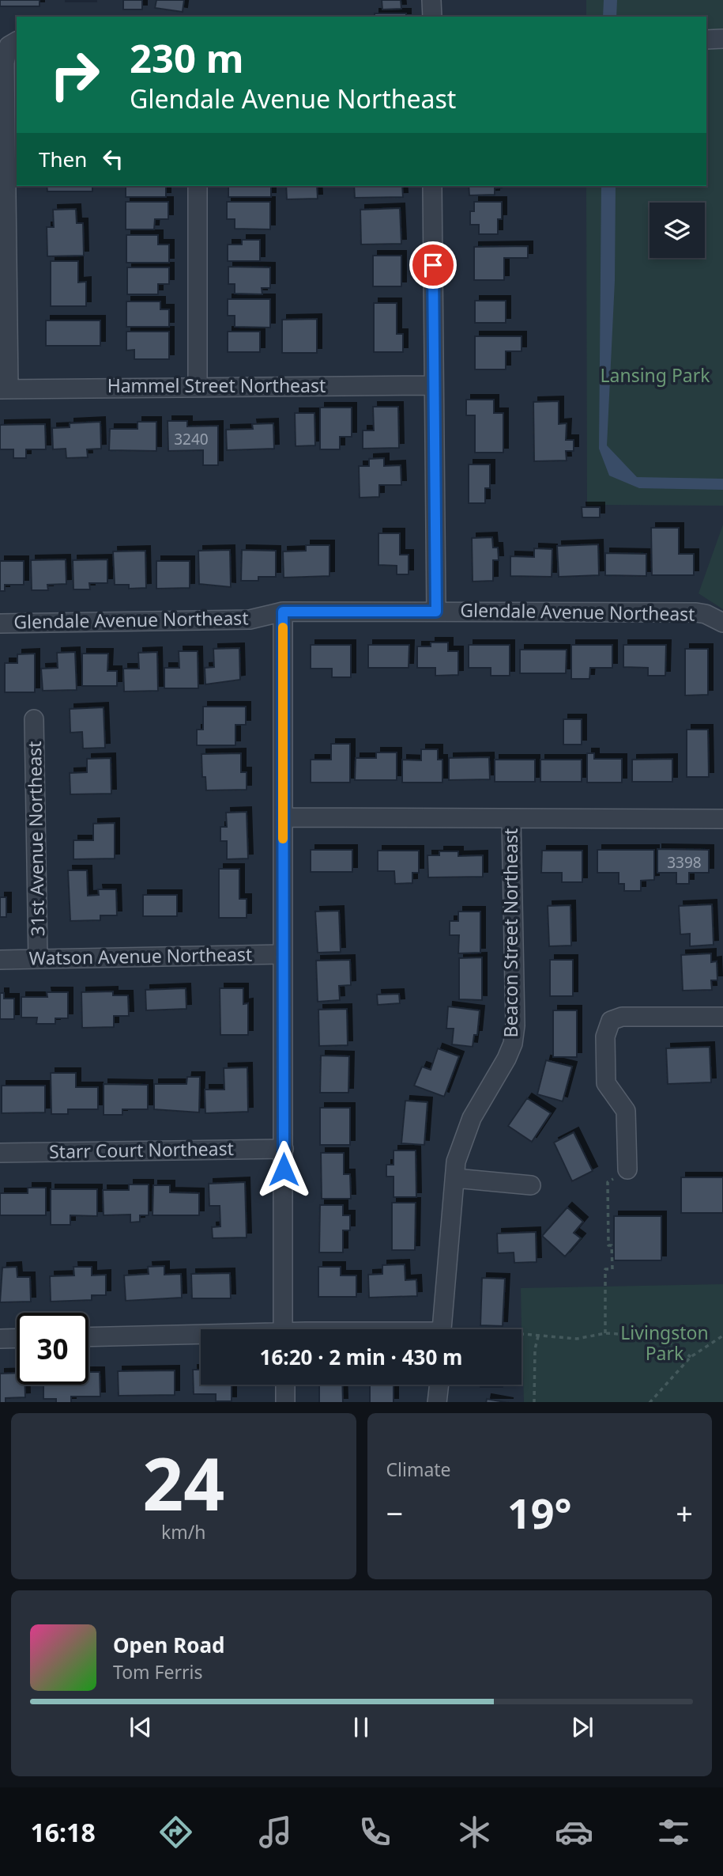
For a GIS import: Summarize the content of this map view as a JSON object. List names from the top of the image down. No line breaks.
{"streets":{"street":["Hammel Street Northeast","Glendale Avenue Northeast","31st Avenue Northeast","Beacon Street Northeast","Watson Avenue Northeast","Starr Court Northeast"]},"crossings":[["31st Avenue Northeast","Watson Avenue Northeast"]],"parks":["Lansing Park","Livingston Park"],"house_numbers":["3240","3398"],"page":{"turn":["230 m","Glendale Avenue Northeast"],"then":"Then","limit":"30","trip":"16:20 · 2 min · 430 m","tile":[["24","km/h"],"Climate"],"heat":["−","19°","+"],"song":["Open Road","Tom Ferris"],"tabs":"16:18"}}
